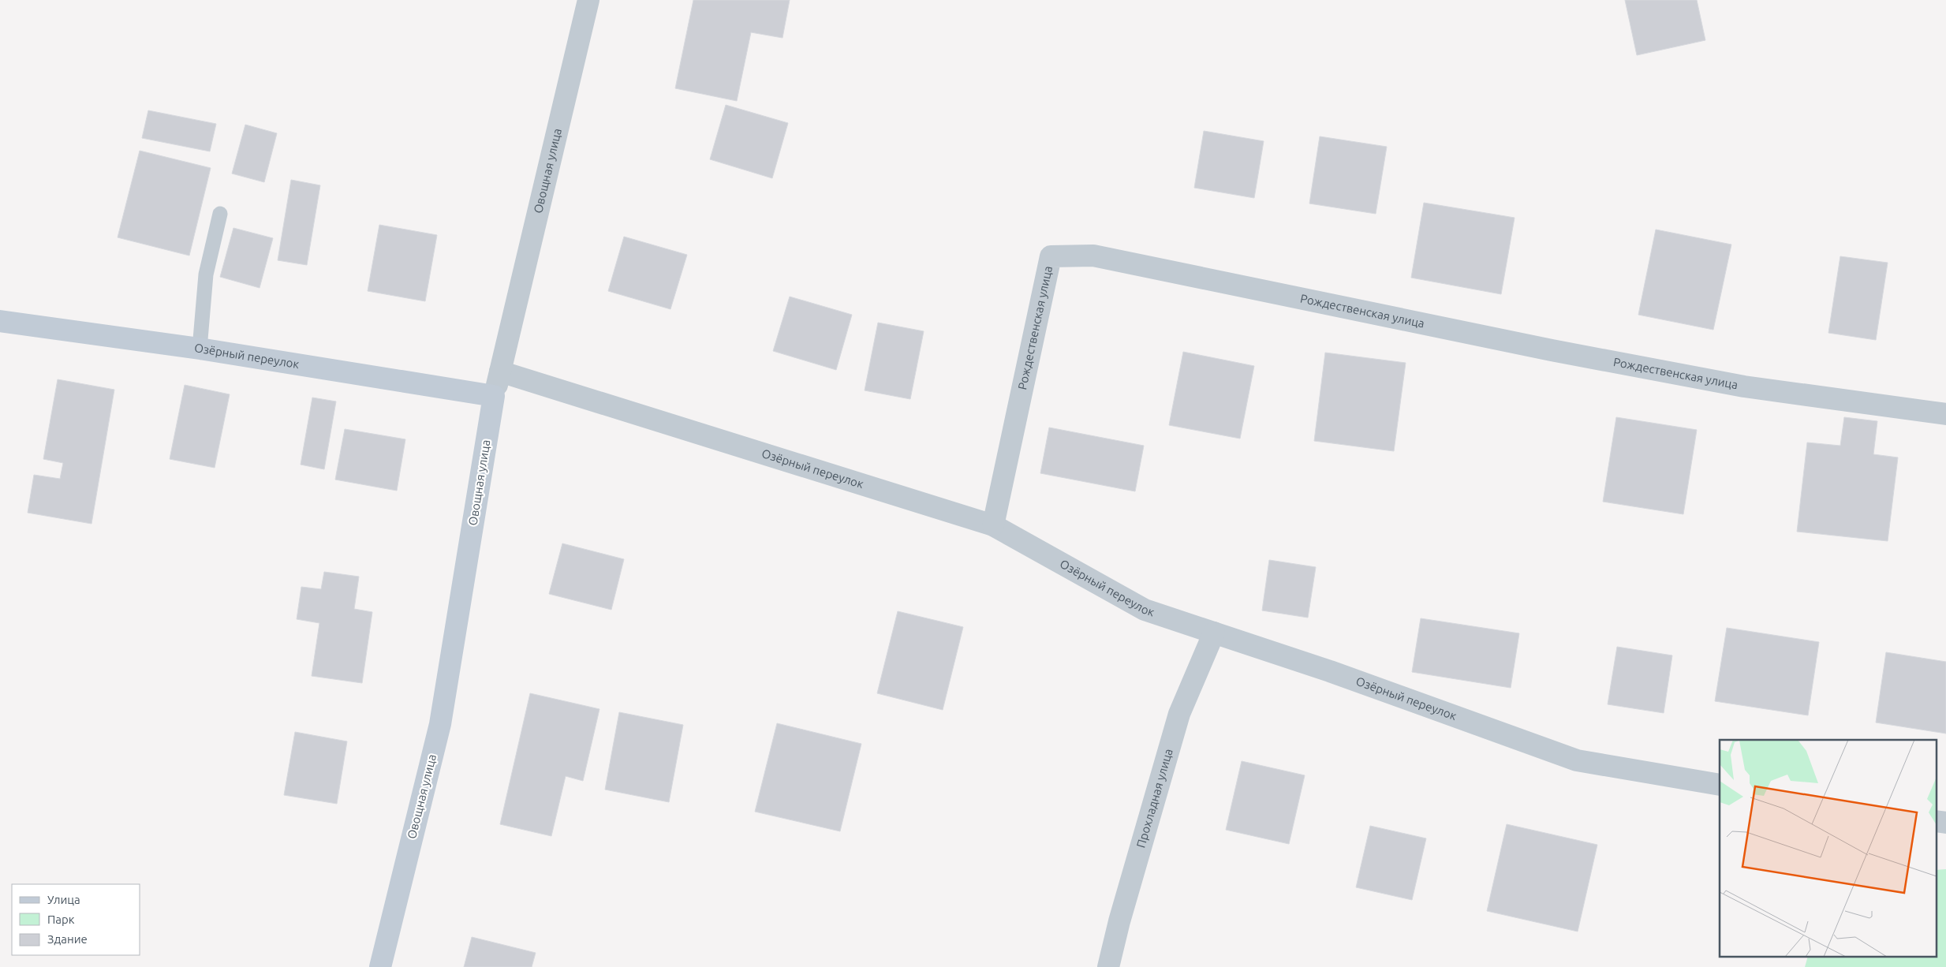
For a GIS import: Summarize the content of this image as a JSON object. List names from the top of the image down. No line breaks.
{"streets":{"street":["Овощная улица","Рождественская улица","Озёрный переулок","Прохладная улица"]},"crossings":[["Овощная улица","Озёрный переулок"],["Рождественская улица","Озёрный переулок"],["Озёрный переулок","Прохладная улица"]],"legend":["Улица","Парк","Здание"]}
